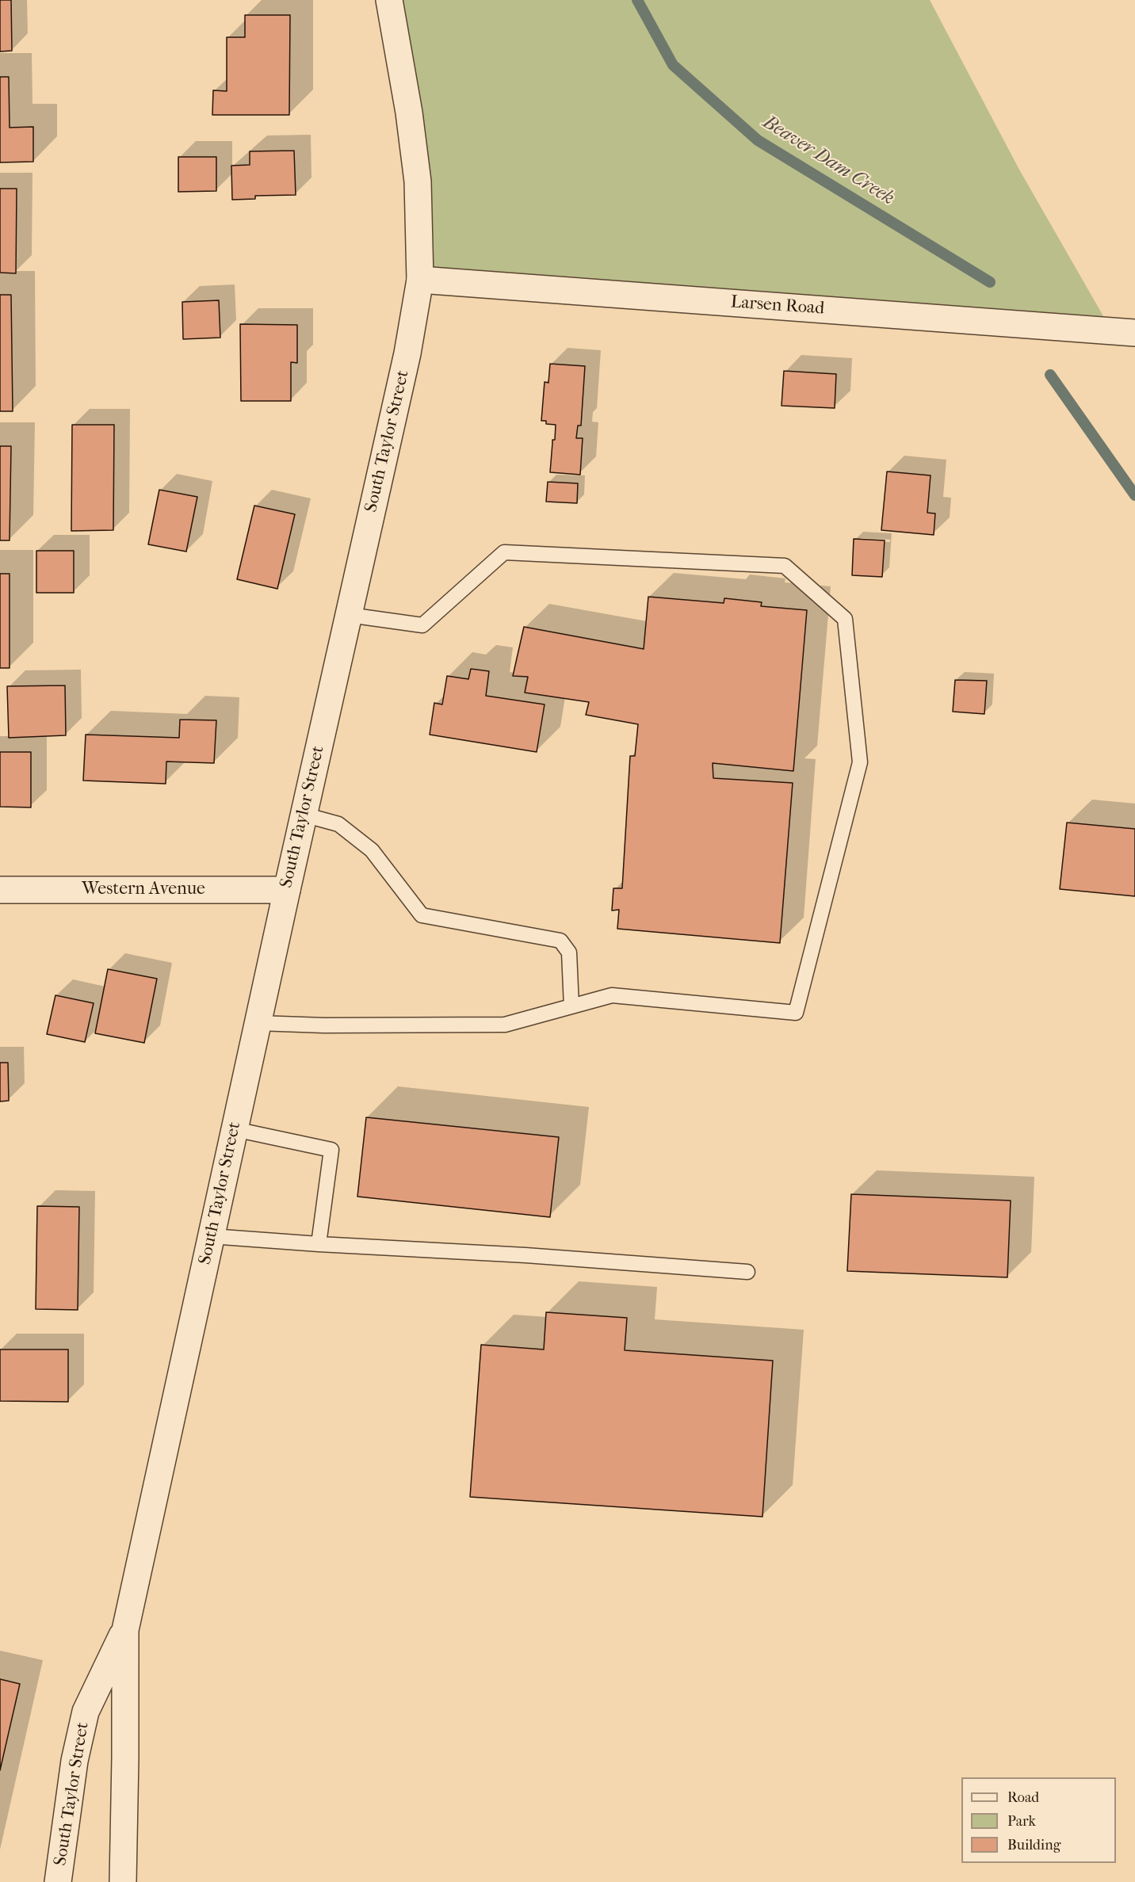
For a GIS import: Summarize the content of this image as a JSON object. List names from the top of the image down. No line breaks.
{"streets":{"street":["Larsen Road","South Taylor Street","Western Avenue"]},"crossings":[["Larsen Road","South Taylor Street"],["South Taylor Street","Western Avenue"]],"water":["Beaver Dam Creek"],"legend":["Road","Park","Building"]}
